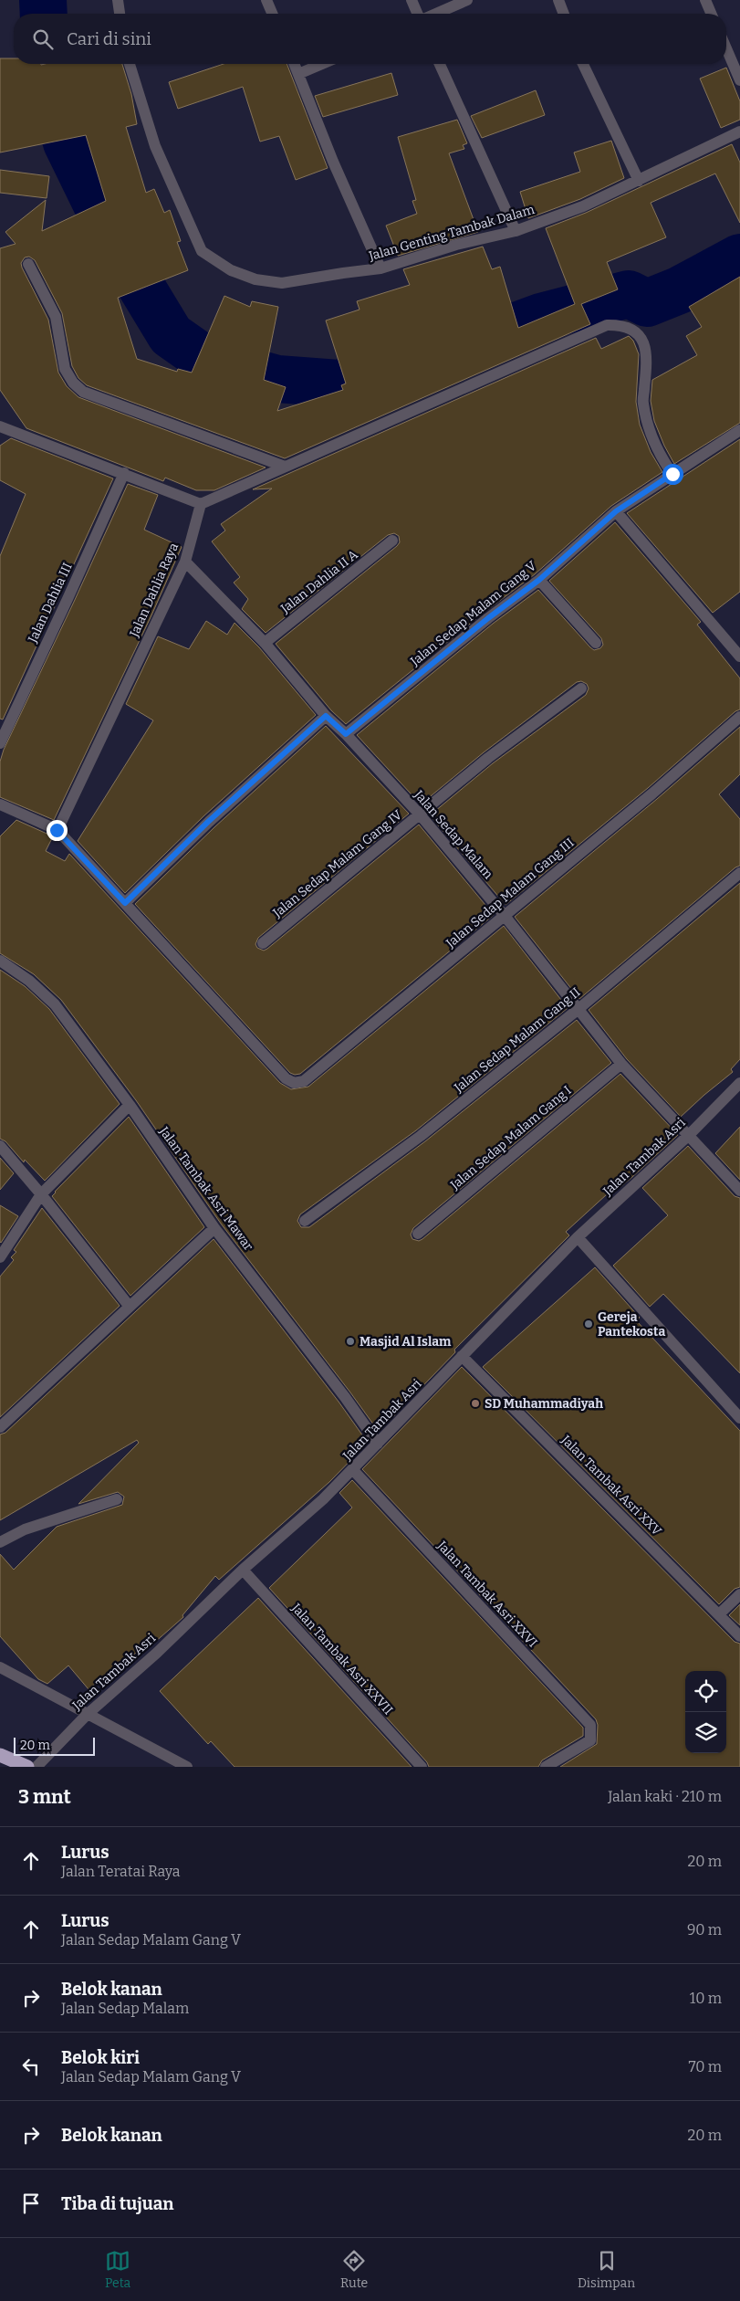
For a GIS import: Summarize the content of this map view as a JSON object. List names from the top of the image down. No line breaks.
{"streets":{"street":["Jalan Genting Tambak Dalam","Jalan Dahlia II A","Jalan Dahlia Raya","Jalan Dahlia III","Jalan Sedap Malam Gang V","Jalan Sedap Malam","Jalan Sedap Malam Gang IV","Jalan Sedap Malam Gang III","Jalan Sedap Malam Gang II","Jalan Sedap Malam Gang I","Jalan Tambak Asri","Jalan Tambak Asri Mawar","Jalan Tambak Asri XXV","Jalan Tambak Asri XXVI","Jalan Tambak Asri XXVII"]},"crossings":[["Jalan Dahlia II A","Jalan Sedap Malam"],["Jalan Dahlia Raya","Jalan Sedap Malam"],["Jalan Sedap Malam Gang V","Jalan Sedap Malam"],["Jalan Sedap Malam","Jalan Sedap Malam Gang IV"],["Jalan Sedap Malam","Jalan Sedap Malam Gang III"],["Jalan Sedap Malam","Jalan Sedap Malam Gang II"],["Jalan Sedap Malam","Jalan Sedap Malam Gang I"],["Jalan Sedap Malam","Jalan Tambak Asri"],["Jalan Tambak Asri","Jalan Tambak Asri Mawar"],["Jalan Tambak Asri","Jalan Tambak Asri XXV"],["Jalan Tambak Asri","Jalan Tambak Asri XXVI"],["Jalan Tambak Asri","Jalan Tambak Asri XXVII"]],"places":["Gereja Pantekosta","Masjid Al Islam","SD Muhammadiyah"],"scale_bar":"20 m","page":{"search":"Cari di sini","scale":"20 m","heading":["3 mnt","Jalan kaki · 210 m"],"list":[["Lurus","Jalan Teratai Raya","20 m"],["Lurus","Jalan Sedap Malam Gang V","90 m"],["Belok kanan","Jalan Sedap Malam","10 m"],["Belok kiri","Jalan Sedap Malam Gang V","70 m"],["Belok kanan","20 m"],"Tiba di tujuan"],"nav":["Peta","Rute","Disimpan"]}}
